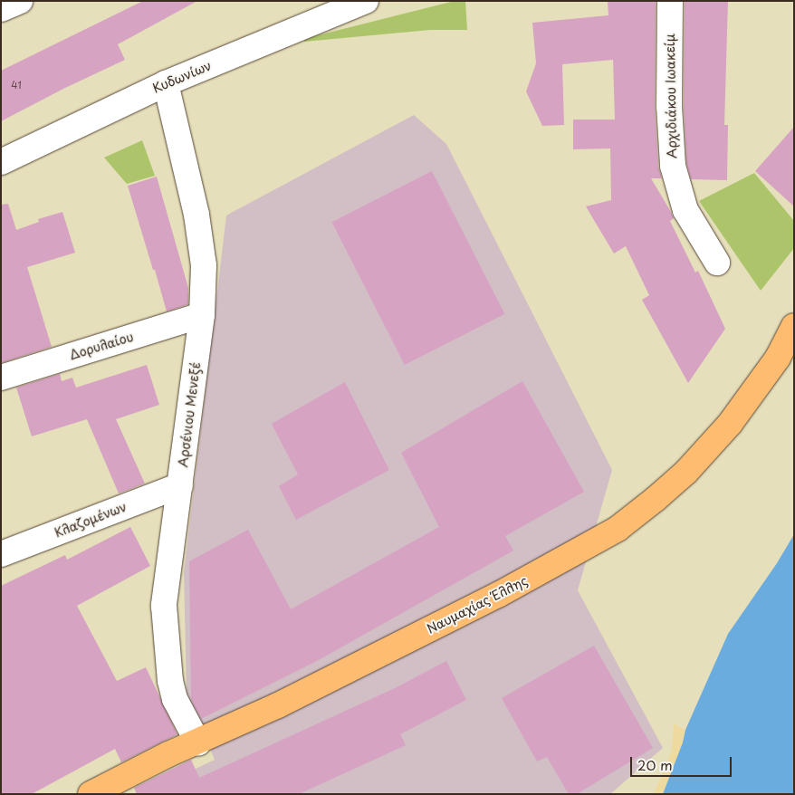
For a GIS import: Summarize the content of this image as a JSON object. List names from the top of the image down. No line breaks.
{"streets":{"main road":["Ναυμαχίας Έλλης"],"street":["Κυδωνίων","Αρχιδιάκου Ιωακείμ","Δορυλαίου","Αρσένιου Μενεξέ","Κλαζομένων"]},"crossings":[["Κυδωνίων","Αρσένιου Μενεξέ"],["Δορυλαίου","Αρσένιου Μενεξέ"],["Αρσένιου Μενεξέ","Κλαζομένων"],["Αρσένιου Μενεξέ","Ναυμαχίας Έλλης"]],"house_numbers":["41"],"scale_bar":"20 m"}
